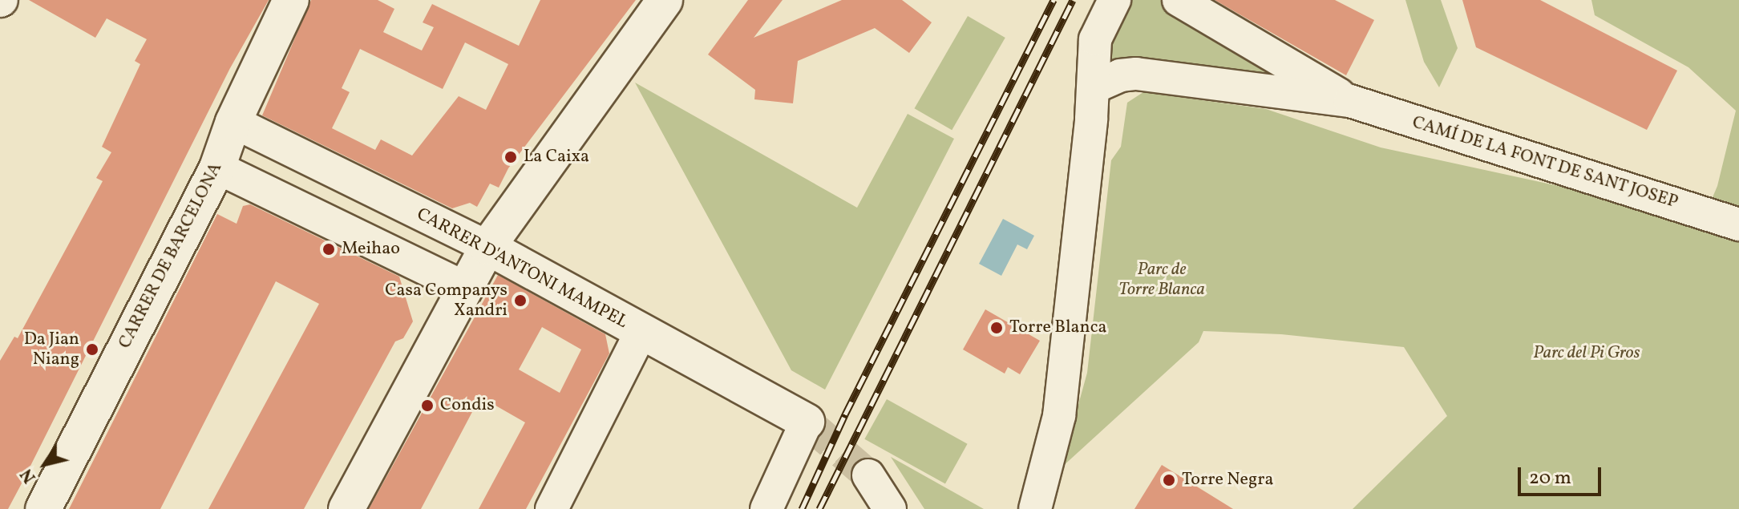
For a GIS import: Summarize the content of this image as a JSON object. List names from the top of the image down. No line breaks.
{"streets":{"street":["CAMÍ DE LA FONT DE SANT JOSEP","CARRER DE BARCELONA","CARRER D'ANTONI MAMPEL"]},"crossings":[["CARRER DE BARCELONA","CARRER D'ANTONI MAMPEL"]],"parks":["Parc de Torre Blanca","Parc del Pi Gros"],"places":["La Caixa","Meihao","Casa Companys Xandri","Torre Blanca","Da Jian Niang","Condis","Torre Negra"],"scale_bar":"20 m","north":"bottom left"}
